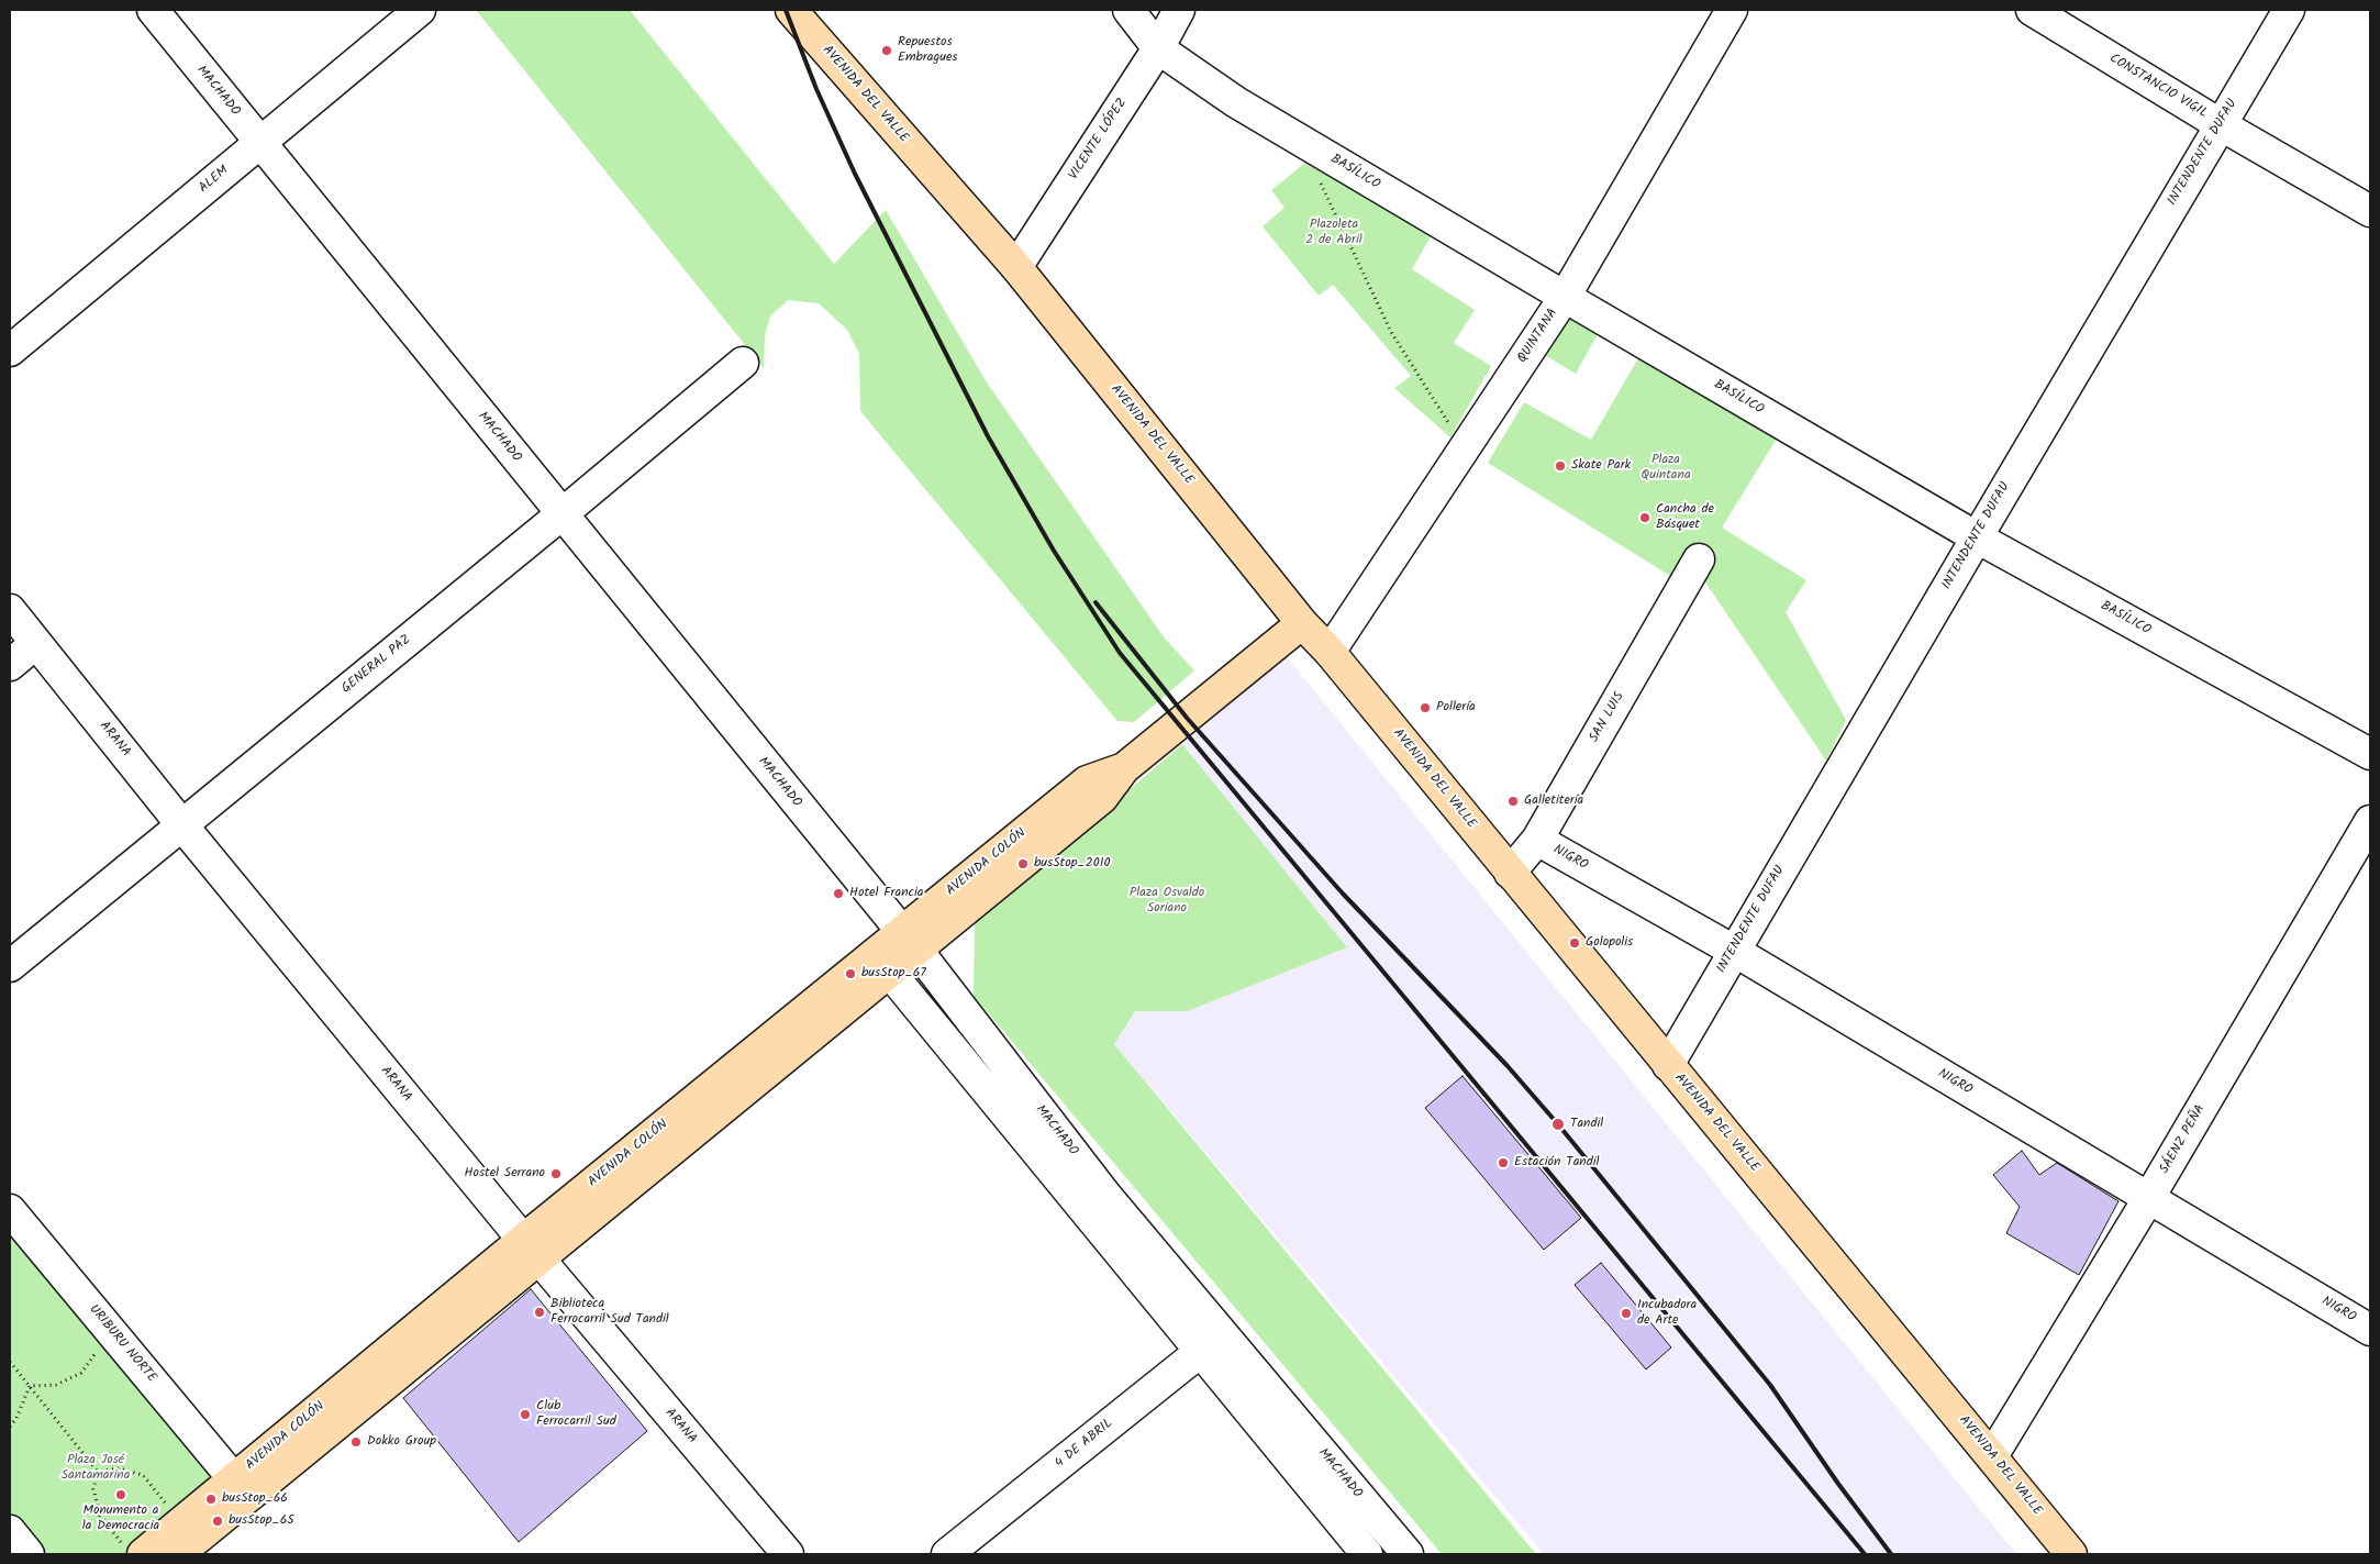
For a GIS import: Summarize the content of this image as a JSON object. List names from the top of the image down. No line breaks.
{"streets":{"main road":["AVENIDA DEL VALLE","AVENIDA COLÓN"],"street":["CONSTANCIO VIGIL","MACHADO","VICENTE LÓPEZ","INTENDENTE DUFAU","BASÍLICO","ALEM","QUINTANA","GENERAL PAZ","SAN LUIS","ARANA","NIGRO","SÁENZ PEÑA","URIBURU NORTE","4 DE ABRIL"]},"crossings":[["CONSTANCIO VIGIL","INTENDENTE DUFAU"],["MACHADO","ALEM"],["MACHADO","GENERAL PAZ"],["MACHADO","AVENIDA COLÓN"],["MACHADO","4 DE ABRIL"],["AVENIDA DEL VALLE","VICENTE LÓPEZ"],["AVENIDA DEL VALLE","INTENDENTE DUFAU"],["AVENIDA DEL VALLE","QUINTANA"],["AVENIDA DEL VALLE","SAN LUIS"],["AVENIDA DEL VALLE","AVENIDA COLÓN"],["AVENIDA DEL VALLE","SÁENZ PEÑA"],["VICENTE LÓPEZ","BASÍLICO"],["INTENDENTE DUFAU","BASÍLICO"],["INTENDENTE DUFAU","NIGRO"],["BASÍLICO","QUINTANA"],["GENERAL PAZ","ARANA"],["SAN LUIS","NIGRO"],["ARANA","AVENIDA COLÓN"],["NIGRO","SÁENZ PEÑA"],["AVENIDA COLÓN","URIBURU NORTE"]],"parks":["Plazoleta 2 de Abril","Plaza Quintana","Plaza Osvaldo Soriano","Plaza José Santamarina"],"places":["Repuestos Embragues","Skate Park","Cancha de Básquet","Pollería","Galletitería","busStop_2010","Hotel Francia","Golopolis","busStop_67","Tandil","Estación Tandil","Hostel Serrano","Biblioteca Ferrocarril Sud Tandil","Incubadora de Arte","Club Ferrocarril Sud","Dokko Group","Monumento a la Democracia","busStop_66","busStop_65"]}
